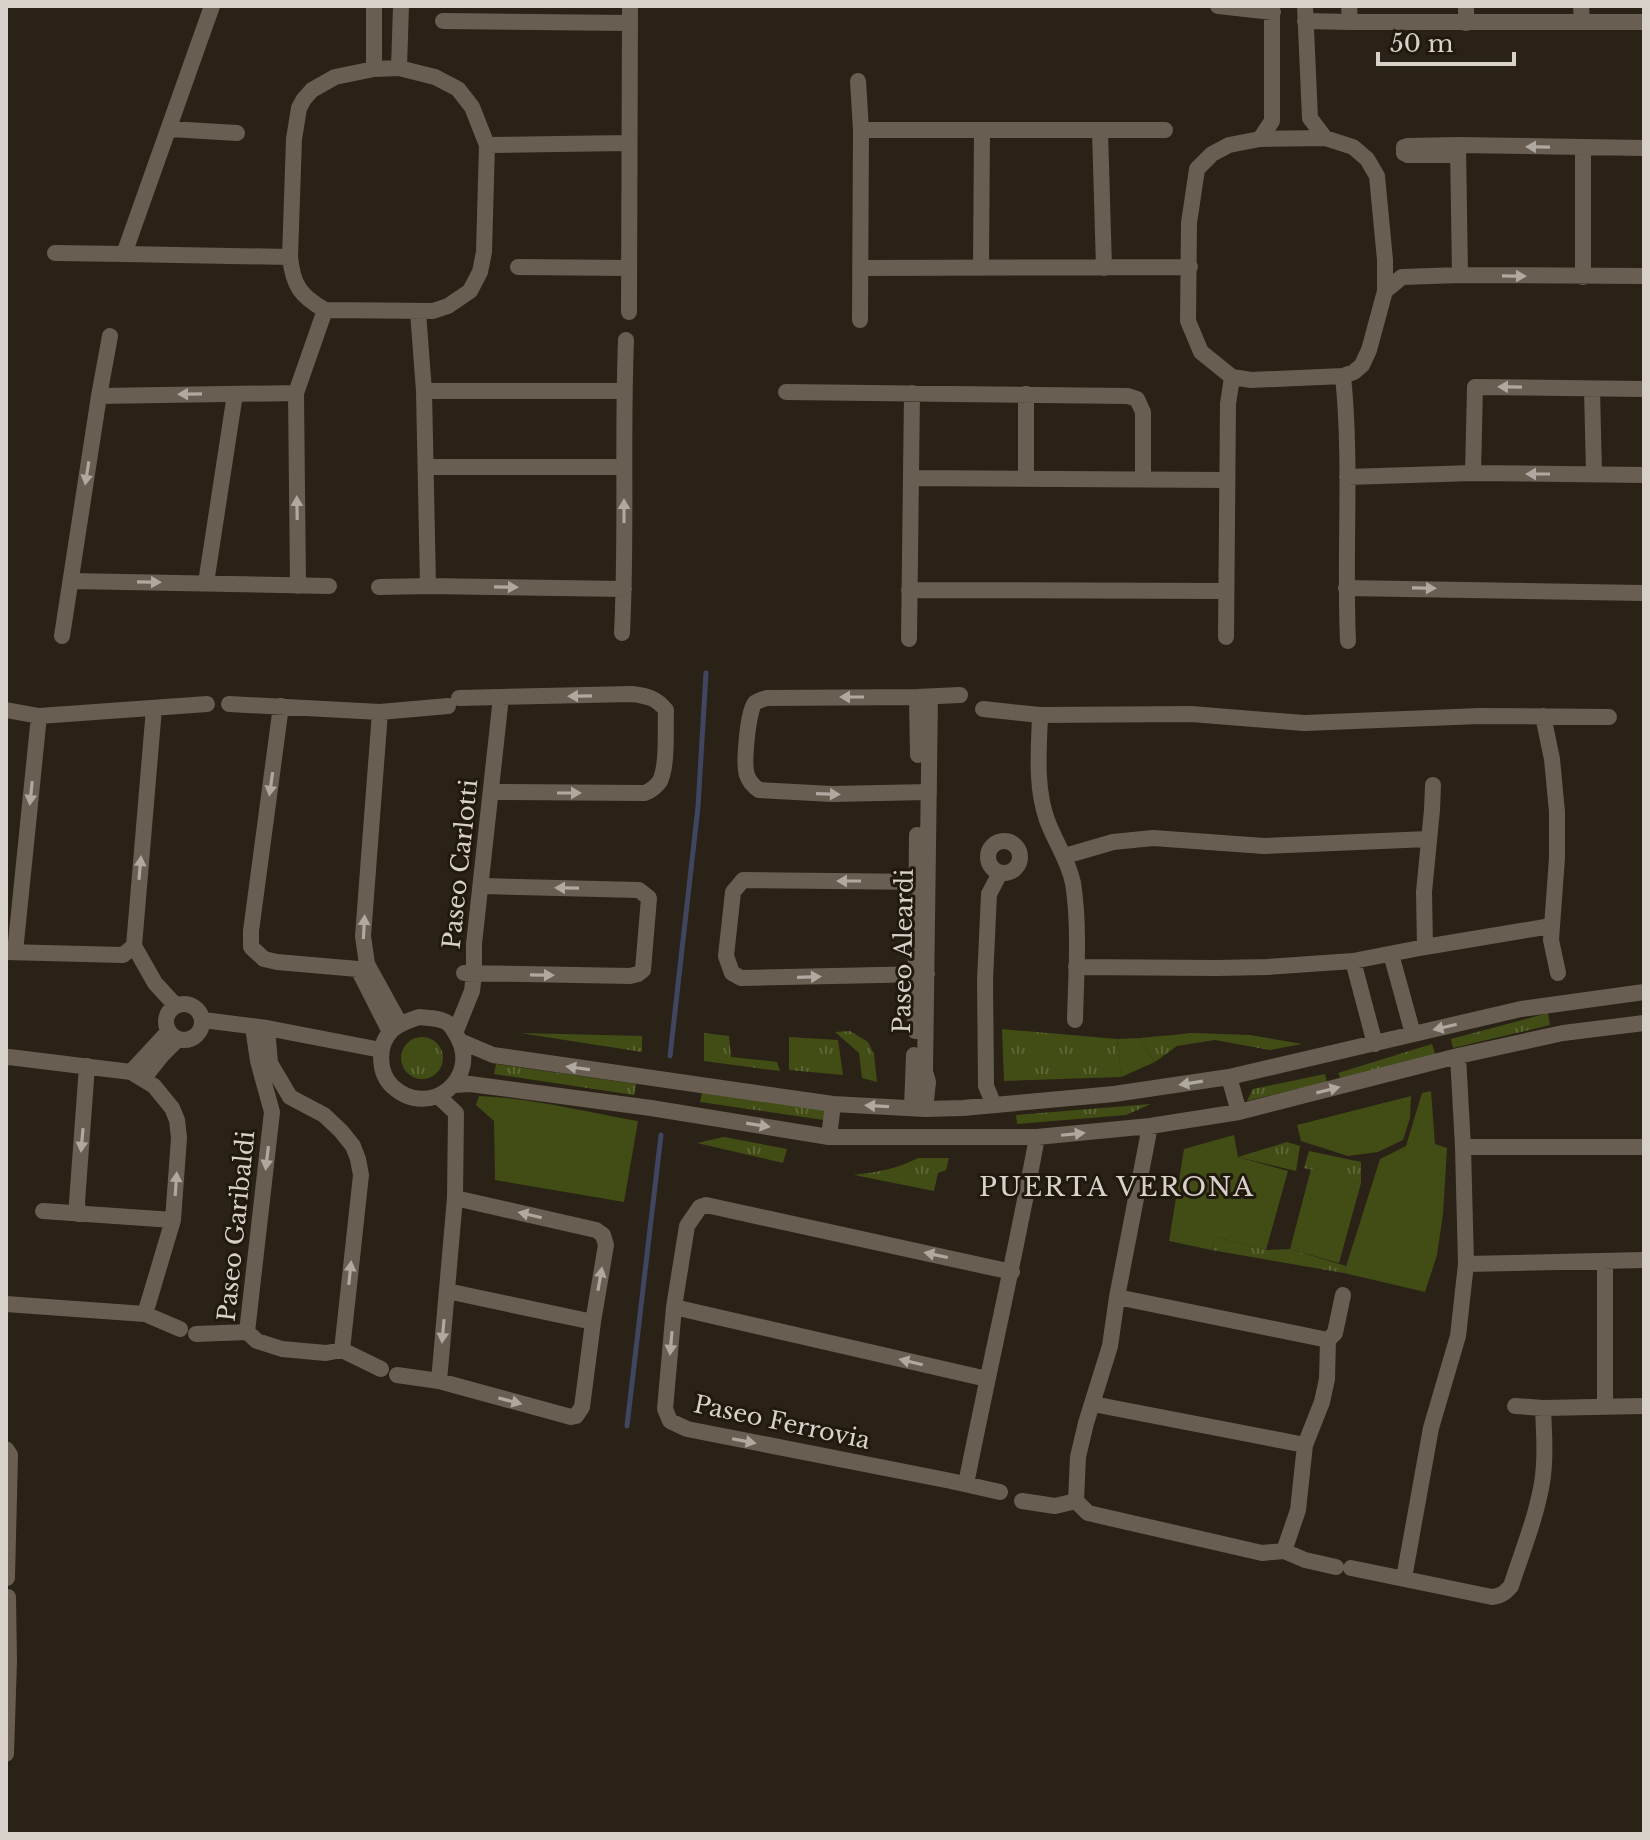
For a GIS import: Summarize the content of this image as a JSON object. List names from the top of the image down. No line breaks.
{"streets":{"street":["Paseo Carlotti","Paseo Aleardi","Paseo Garibaldi","Paseo Ferrovia"]},"districts":["PUERTA VERONA"],"scale_bar":"50 m"}
